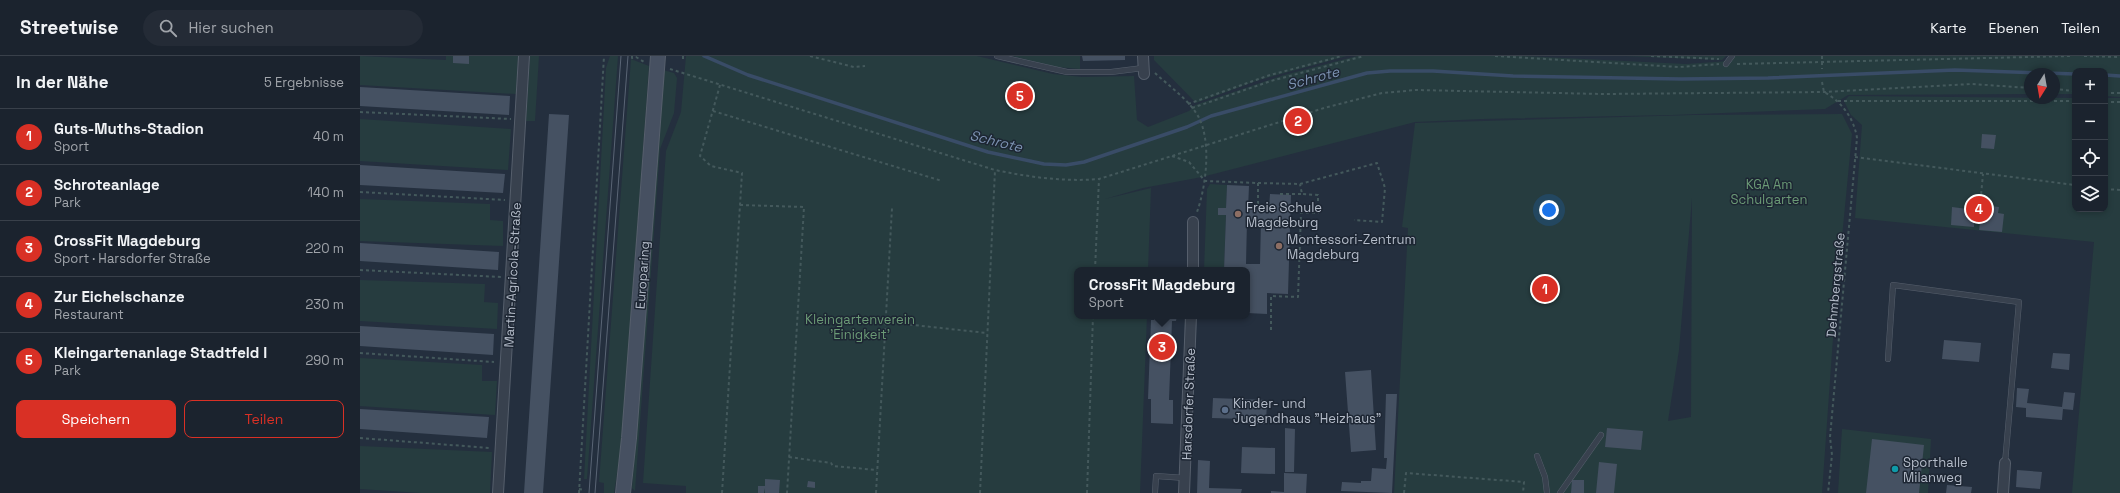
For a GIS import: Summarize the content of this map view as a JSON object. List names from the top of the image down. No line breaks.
{"streets":{"main road":["Europaring"],"street":["Martin-Agricola-Straße","Harsdorfer Straße"],"path":["Dehmbergstraße"]},"water":["Schrote"],"parks":["KGA Am Schulgarten","Kleingartenverein 'Einigkeit'"],"places":["Freie Schule Magdeburg","Montessori-Zentrum Magdeburg","Kinder- und Jugendhaus \"Heizhaus\"","Sporthalle Milanweg"],"north":"bottom","page":{"header":"Streetwise","search":"Hier suchen","nav":["Karte","Ebenen","Teilen"],"heading":["In der Nähe","5 Ergebnisse"],"map_buttons":["+","−"],"pins":["5","2","4","1","3"],"list":[{"mark":"1","name":"Guts-Muths-Stadion","note":"Sport","value":"40 m"},{"mark":"2","name":"Schroteanlage","note":"Park","value":"140 m"},{"mark":"3","name":"CrossFit Magdeburg","note":"Sport · Harsdorfer Straße","value":"220 m"},{"mark":"4","name":"Zur Eichelschanze","note":"Restaurant","value":"230 m"},{"mark":"5","name":"Kleingartenanlage Stadtfeld I","note":"Park","value":"290 m"}],"popup":["CrossFit Magdeburg","Sport"],"buttons":["Speichern","Teilen"]}}
